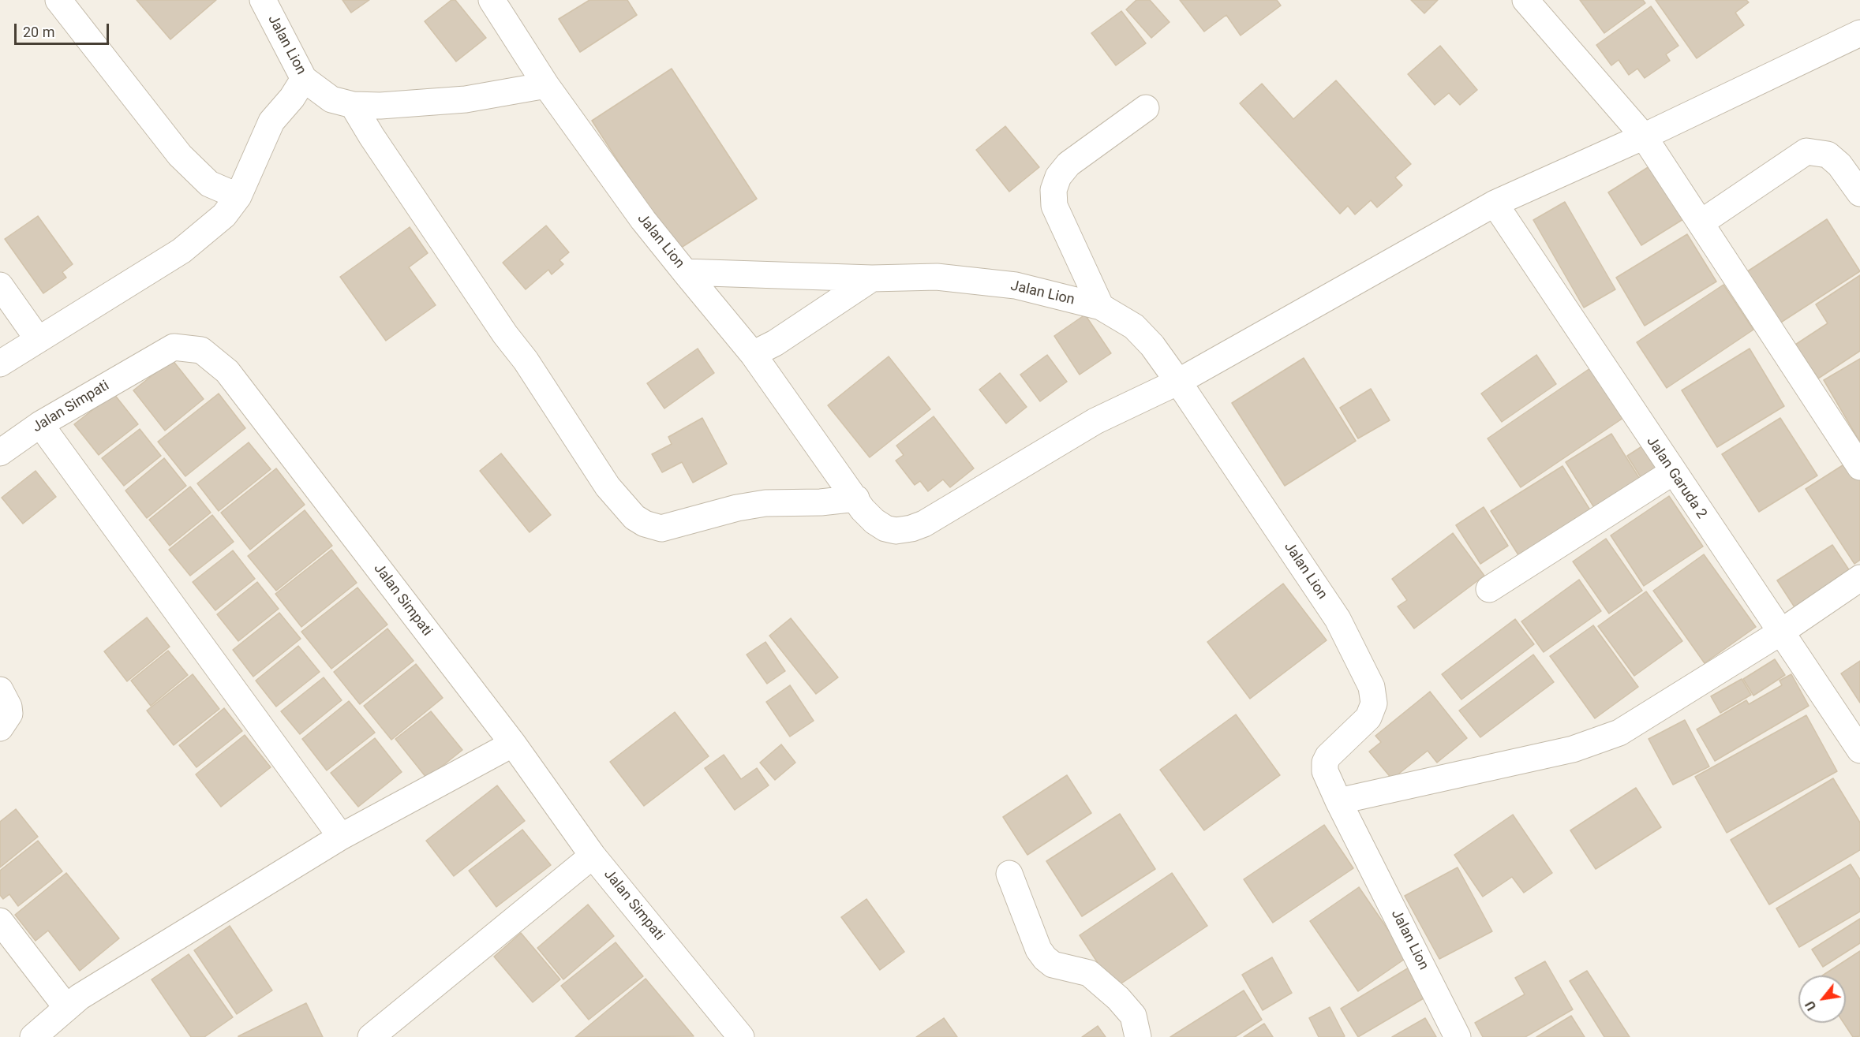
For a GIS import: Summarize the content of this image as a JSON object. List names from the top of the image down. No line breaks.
{"streets":{"street":["Jalan Lion","Jalan Simpati","Jalan Garuda 2"]},"scale_bar":"20 m","north":"bottom left"}
